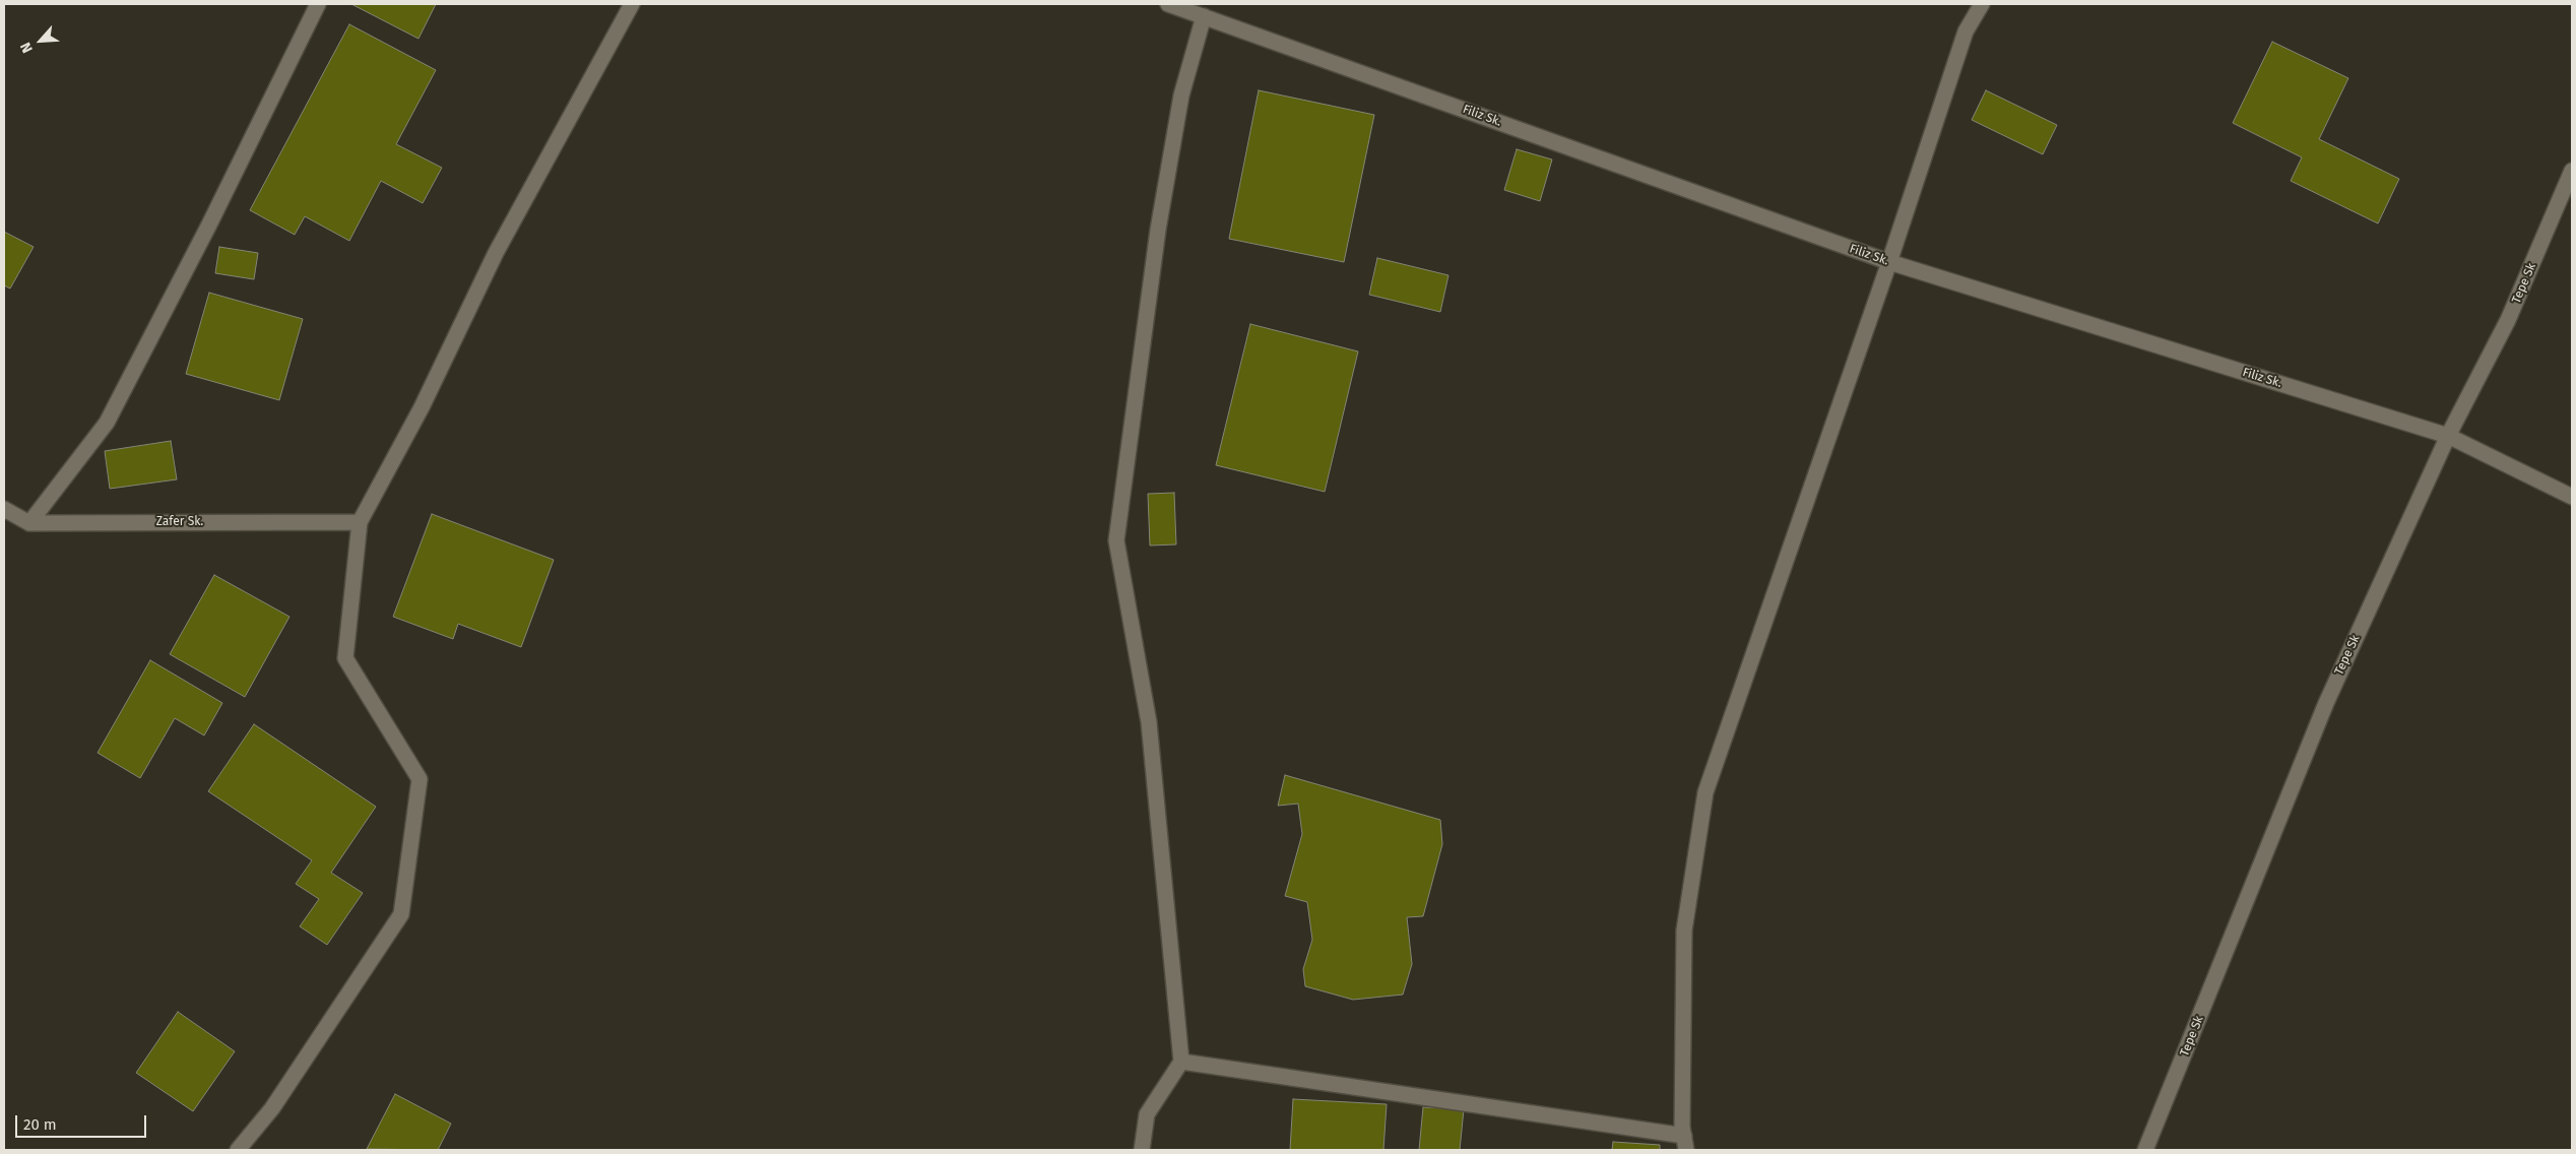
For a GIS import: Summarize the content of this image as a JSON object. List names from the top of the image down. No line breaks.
{"streets":{"street":["Filiz Sk.","Tepe Sk","Zafer Sk."]},"crossings":[["Filiz Sk.","Tepe Sk"]],"scale_bar":"20 m","north":"bottom left"}
